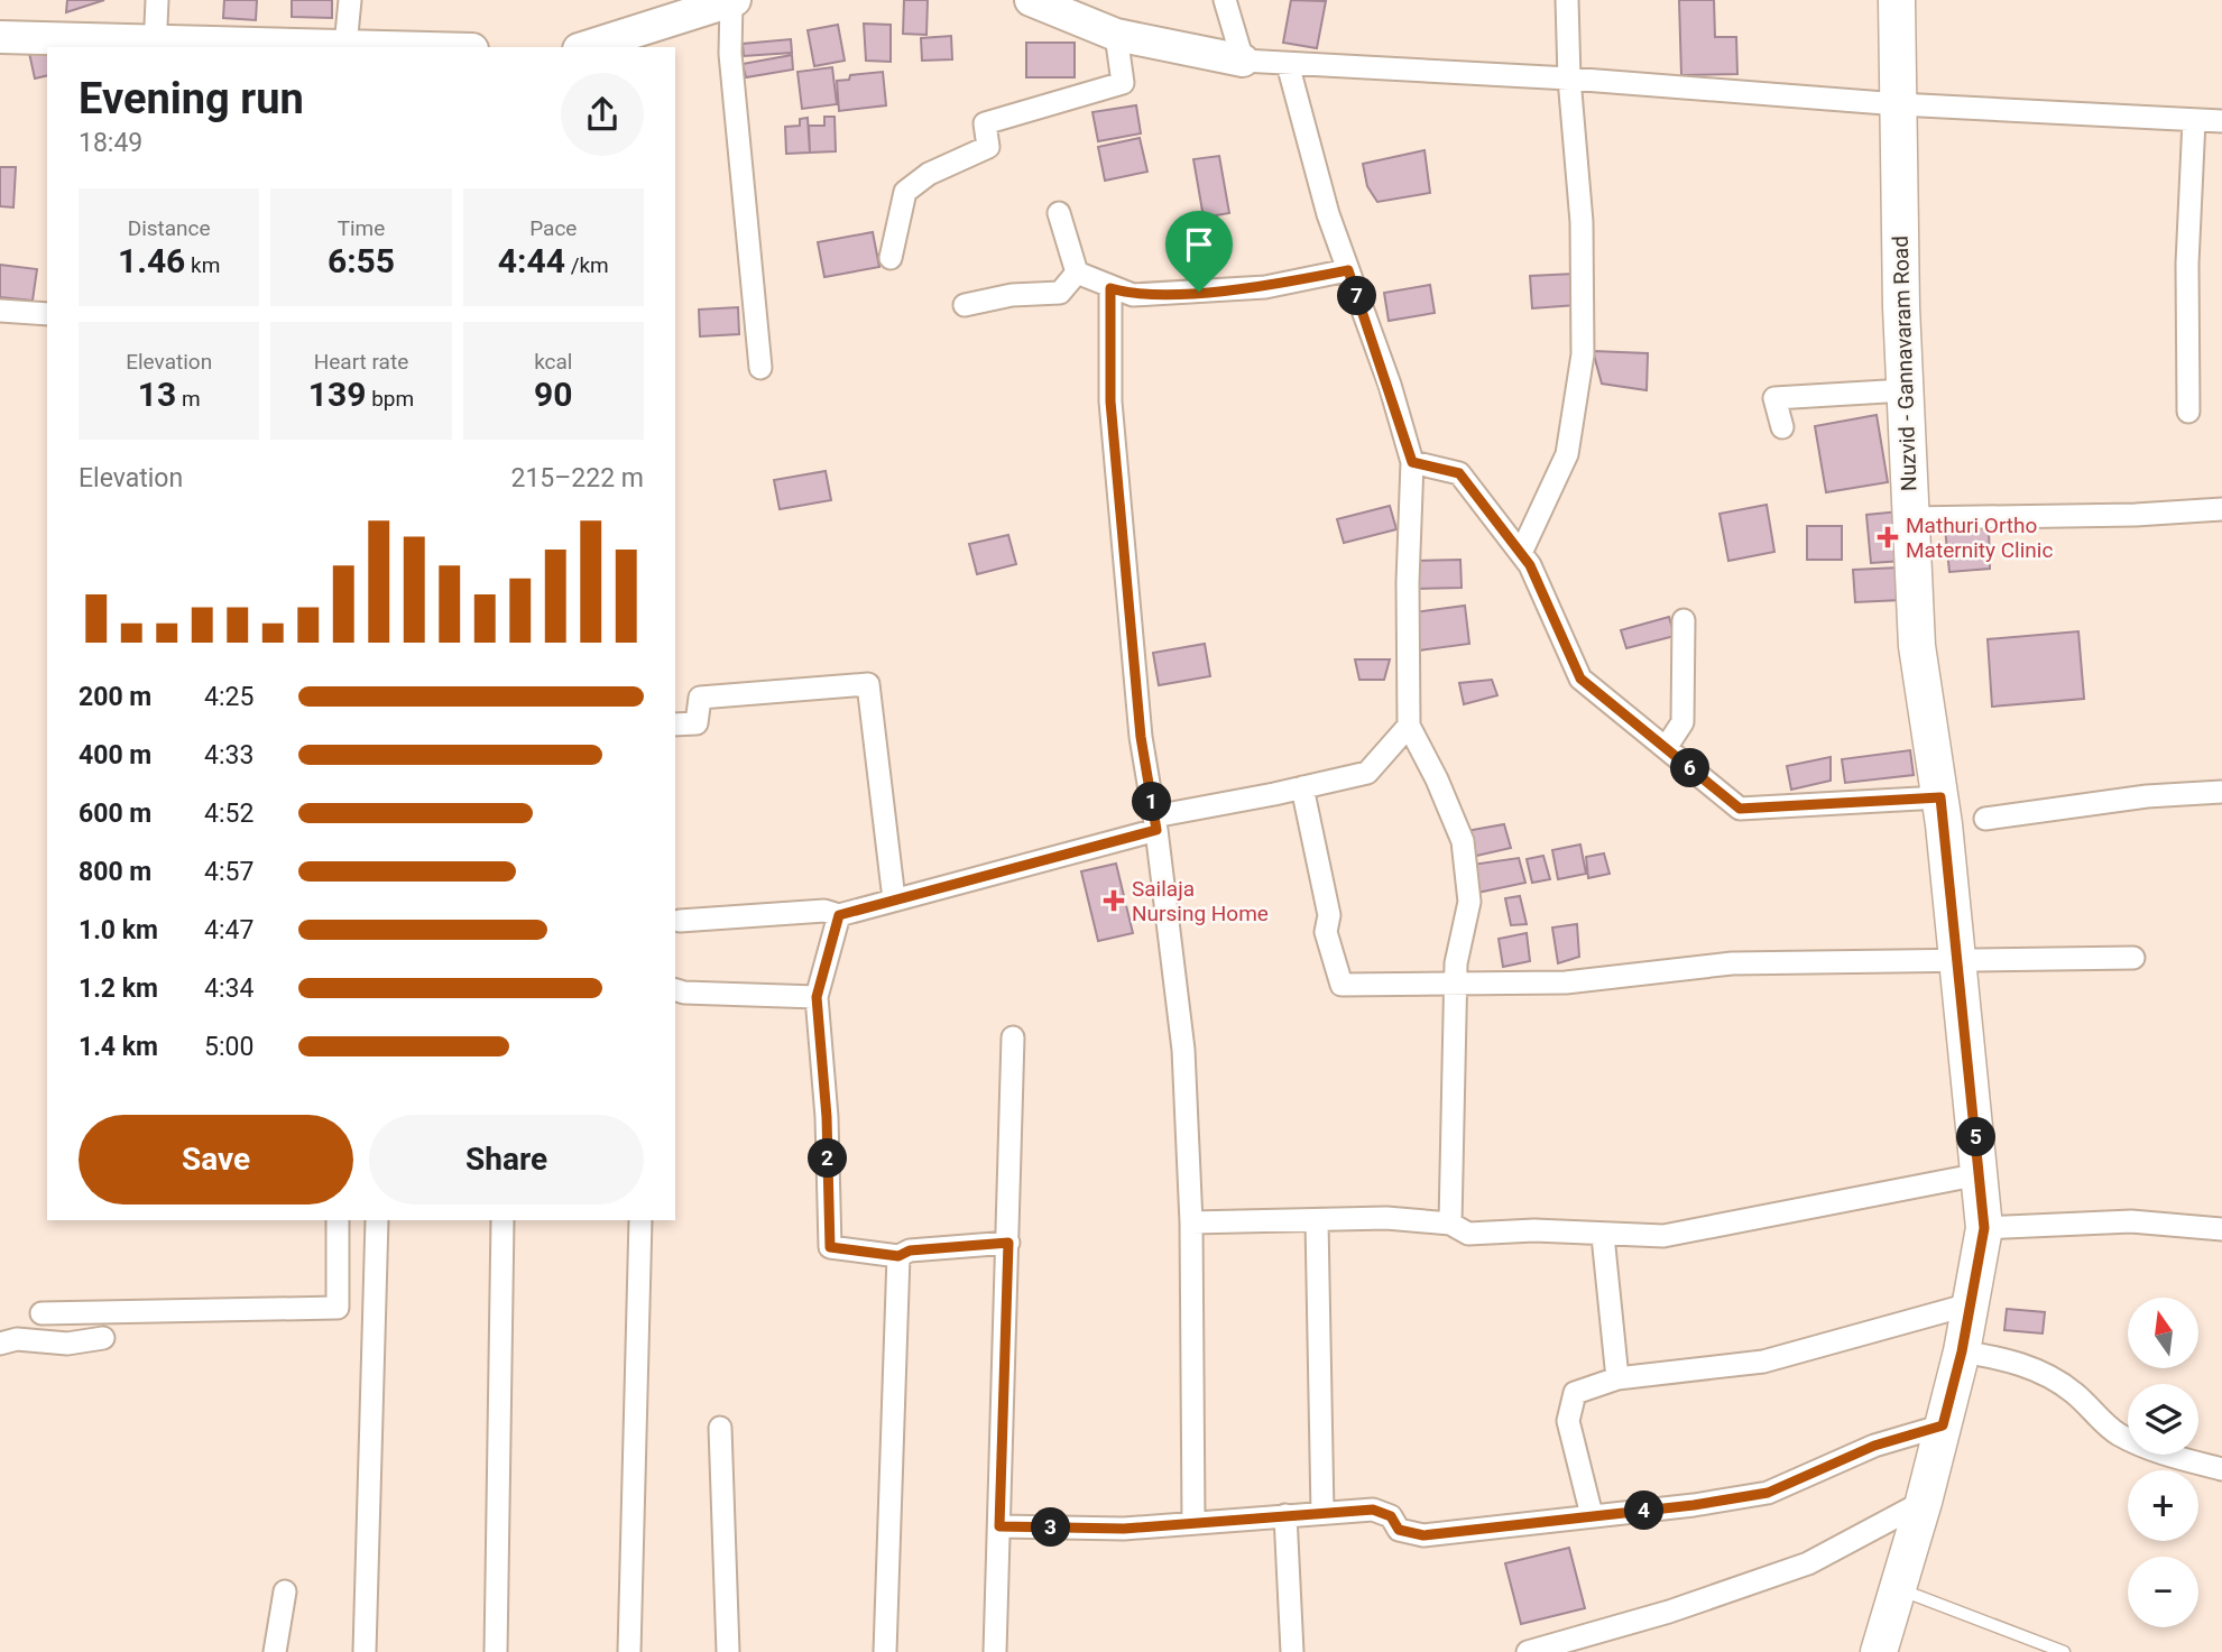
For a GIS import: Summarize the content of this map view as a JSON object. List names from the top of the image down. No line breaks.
{"streets":{"main road":["Nuzvid - Gannavaram Road"]},"places":{"health":["Mathuri Ortho Maternity Clinic","Sailaja Nursing Home"]},"north":"top","page":{"heading":["Evening run","18:49"],"stats":[["Distance","1.46 km"],["Time","6:55"],["Pace","4:44 /km"],["Elevation","13 m"],["Heart rate","139 bpm"],["kcal","90"]],"pins":["7","6","1","5","2","4","3"],"chart":["Elevation","215–222 m"],"list":[{"name":"200 m","note":"4:25"},{"name":"400 m","note":"4:33"},{"name":"600 m","note":"4:52"},{"name":"800 m","note":"4:57"},{"name":"1.0 km","note":"4:47"},{"name":"1.2 km","note":"4:34"},{"name":"1.4 km","note":"5:00"}],"buttons":["Save","Share"],"map_buttons":["+","−"]}}
